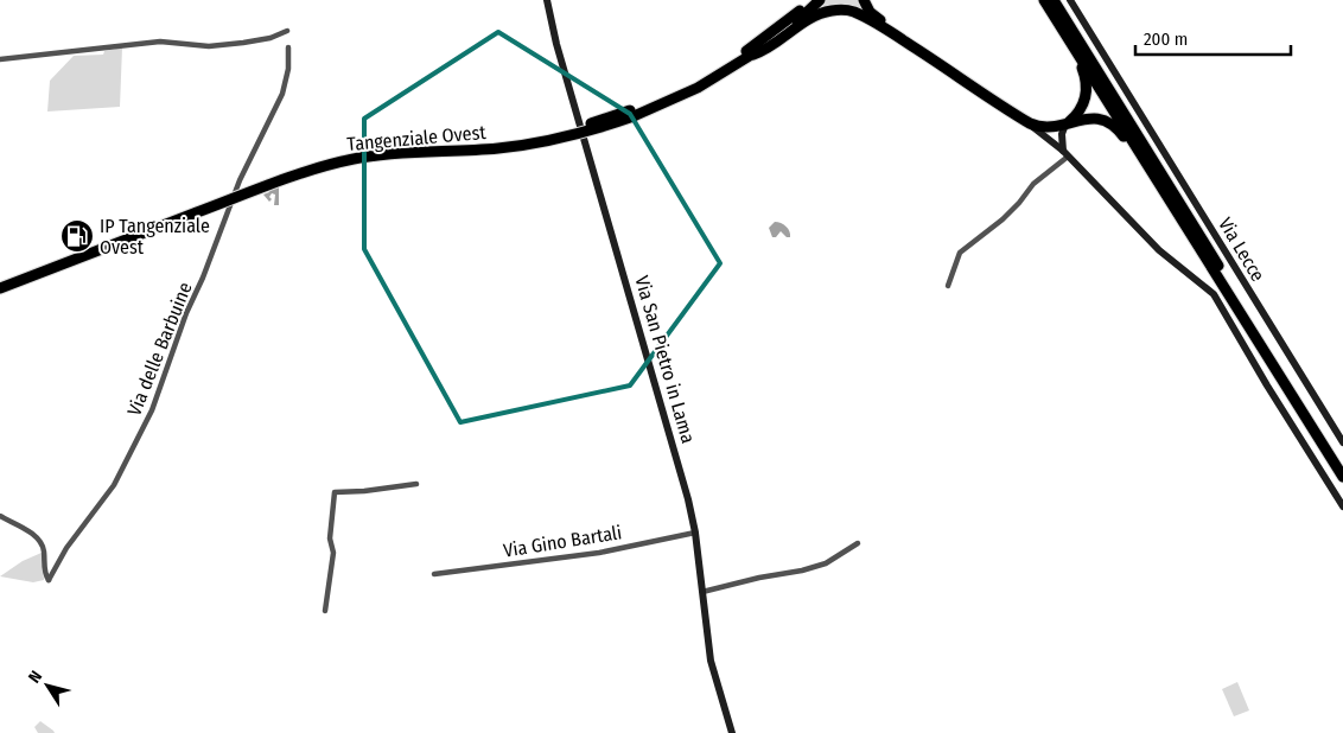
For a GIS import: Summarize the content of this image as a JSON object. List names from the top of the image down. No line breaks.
{"streets":{"highway":["Tangenziale Ovest"],"main road":["Via Lecce","Via San Pietro in Lama"],"street":["Via delle Barbuine","Via Gino Bartali"]},"crossings":[["Via San Pietro in Lama","Via Gino Bartali"]],"places":{"fuel station":["IP Tangenziale Ovest"]},"scale_bar":"200 m","north":"top left"}
